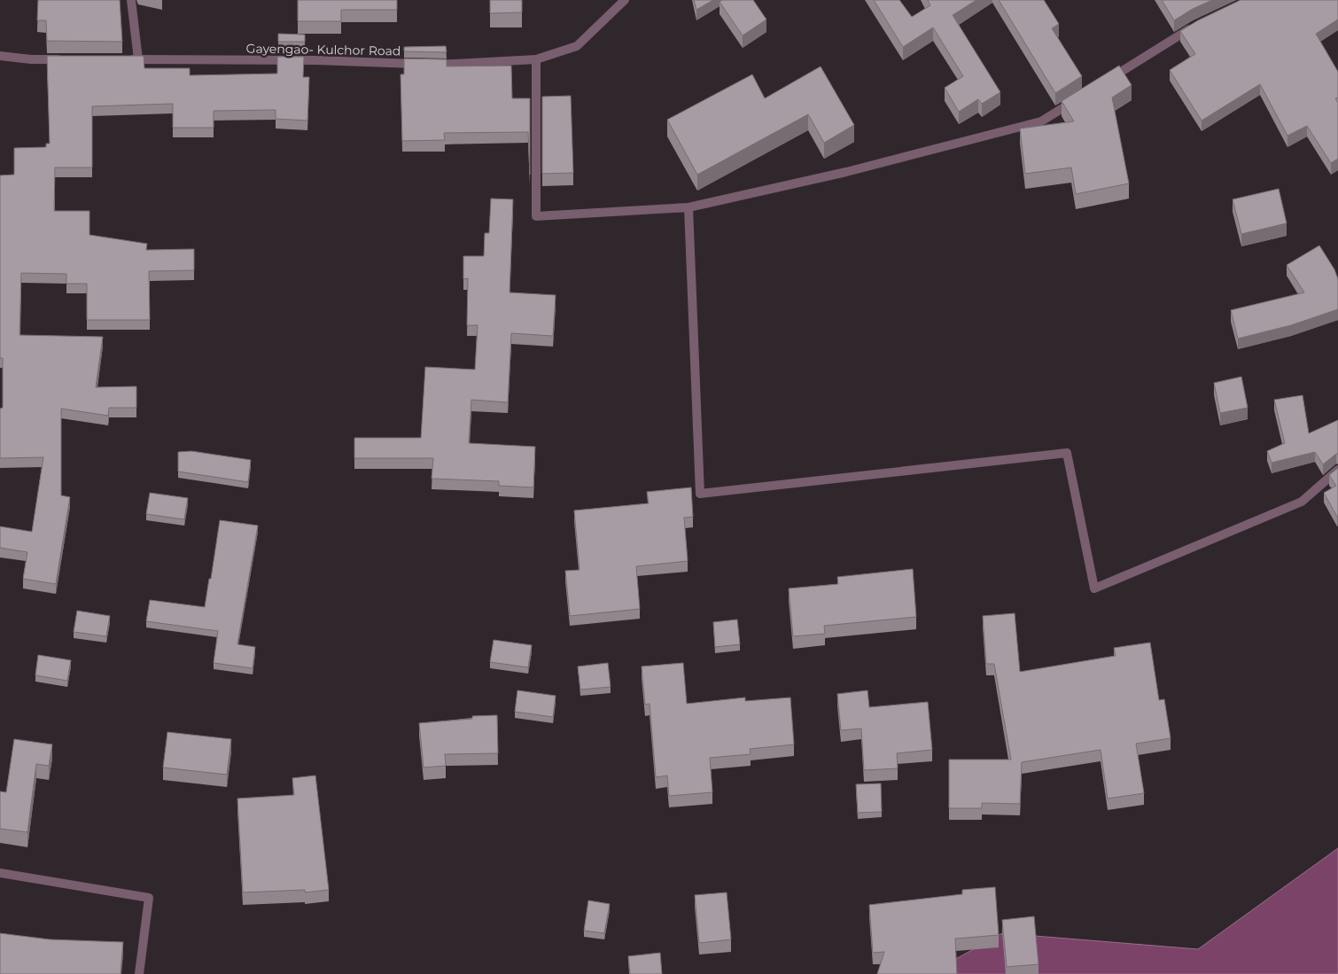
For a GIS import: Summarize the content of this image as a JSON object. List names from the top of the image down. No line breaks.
{"streets":{"street":["Gayengao- Kulchor Road"]}}
